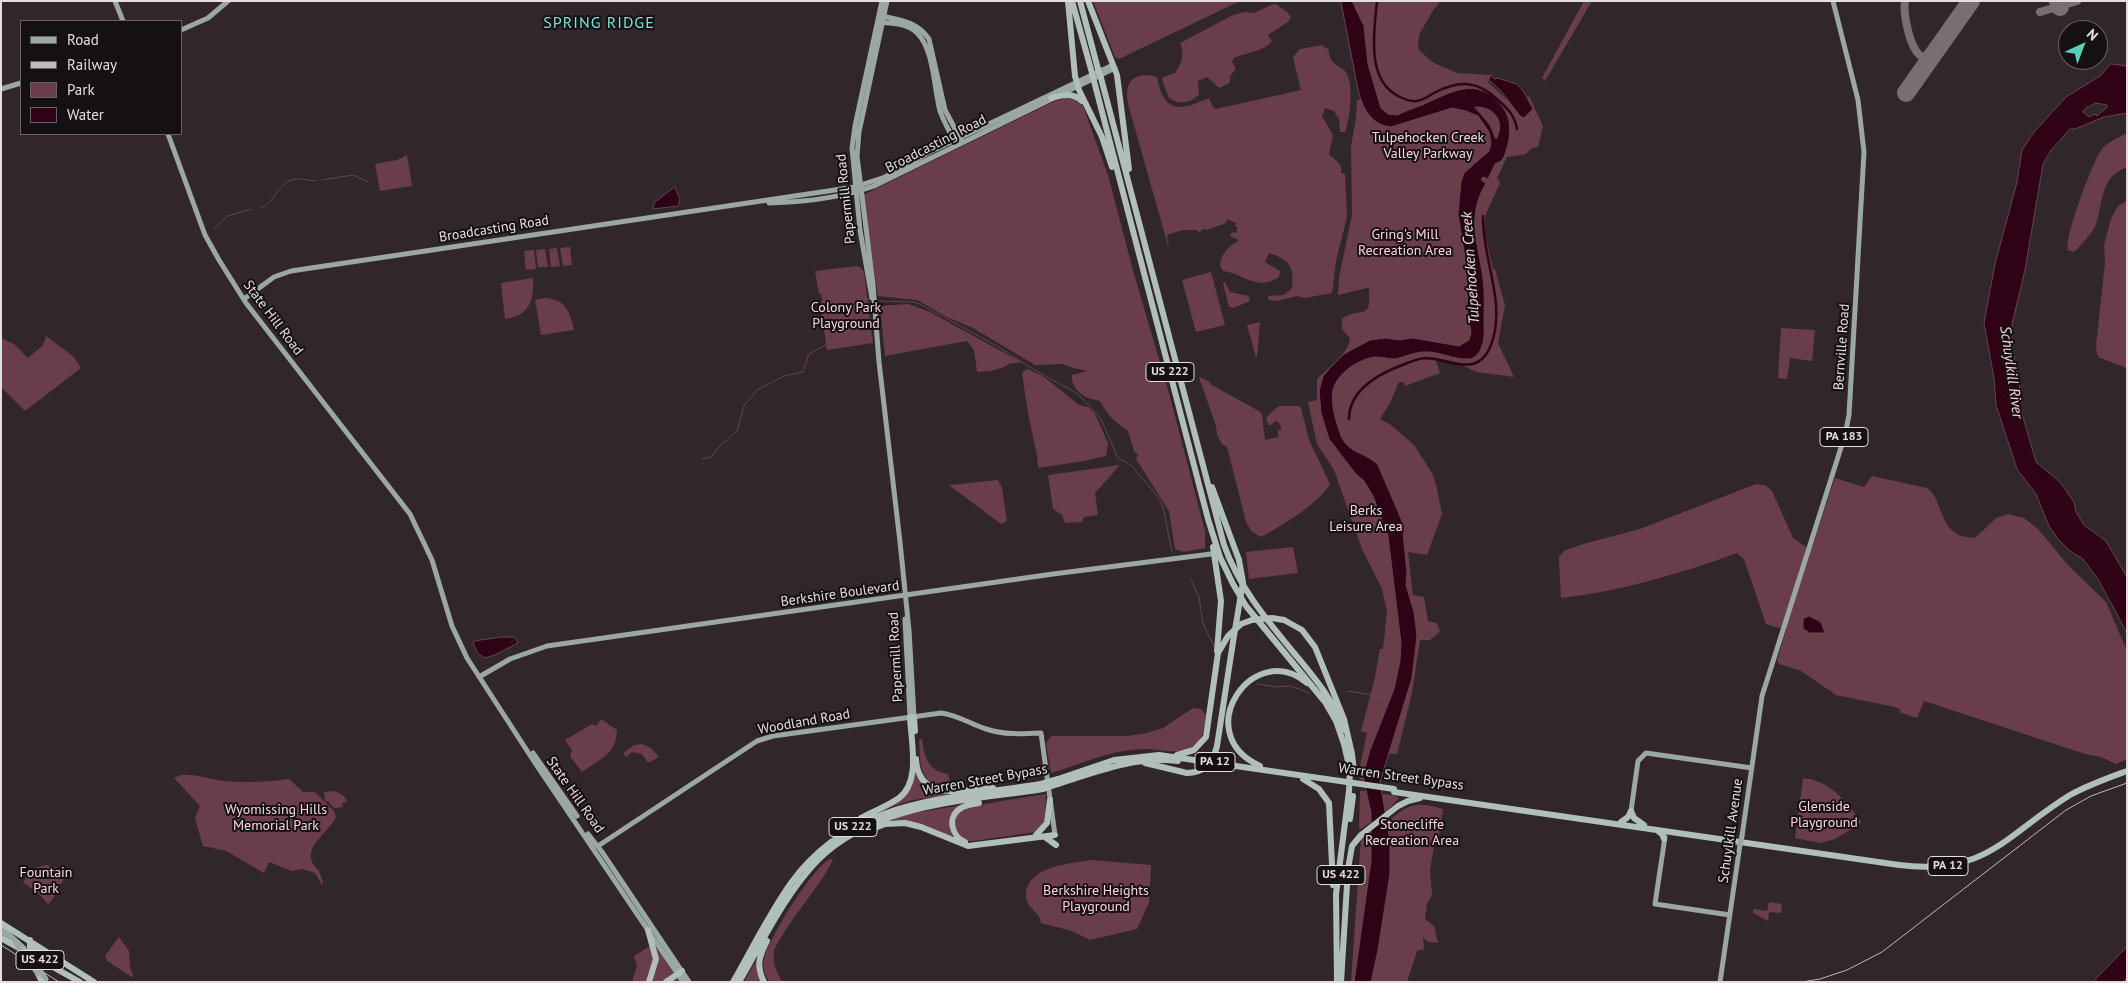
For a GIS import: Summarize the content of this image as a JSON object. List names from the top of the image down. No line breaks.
{"streets":{"highway":["US 222","PA 12","Warren Street Bypass","US 422"],"main road":["Broadcasting Road","Papermill Road","State Hill Road","Bernville Road","PA 183","Berkshire Boulevard","Woodland Road","Schuylkill Avenue"]},"crossings":[["Broadcasting Road","Papermill Road"],["Broadcasting Road","State Hill Road"],["Papermill Road","Berkshire Boulevard"],["Papermill Road","Woodland Road"],["State Hill Road","Berkshire Boulevard"],["State Hill Road","Woodland Road"],["Bernville Road","Schuylkill Avenue"],["US 222","Warren Street Bypass"],["US 222","US 422"],["Warren Street Bypass","US 422"]],"districts":["SPRING RIDGE"],"water":["Tulpehocken Creek","Schuylkill River"],"parks":["Tulpehocken Creek Valley Parkway","Gring's Mill Recreation Area","Colony Park Playground","Berks Leisure Area","Glenside Playground","Wyomissing Hills Memorial Park","Stonecliffe Recreation Area","Fountain Park","Berkshire Heights Playground"],"legend":["Road","Railway","Park","Water"],"north":"top right"}
